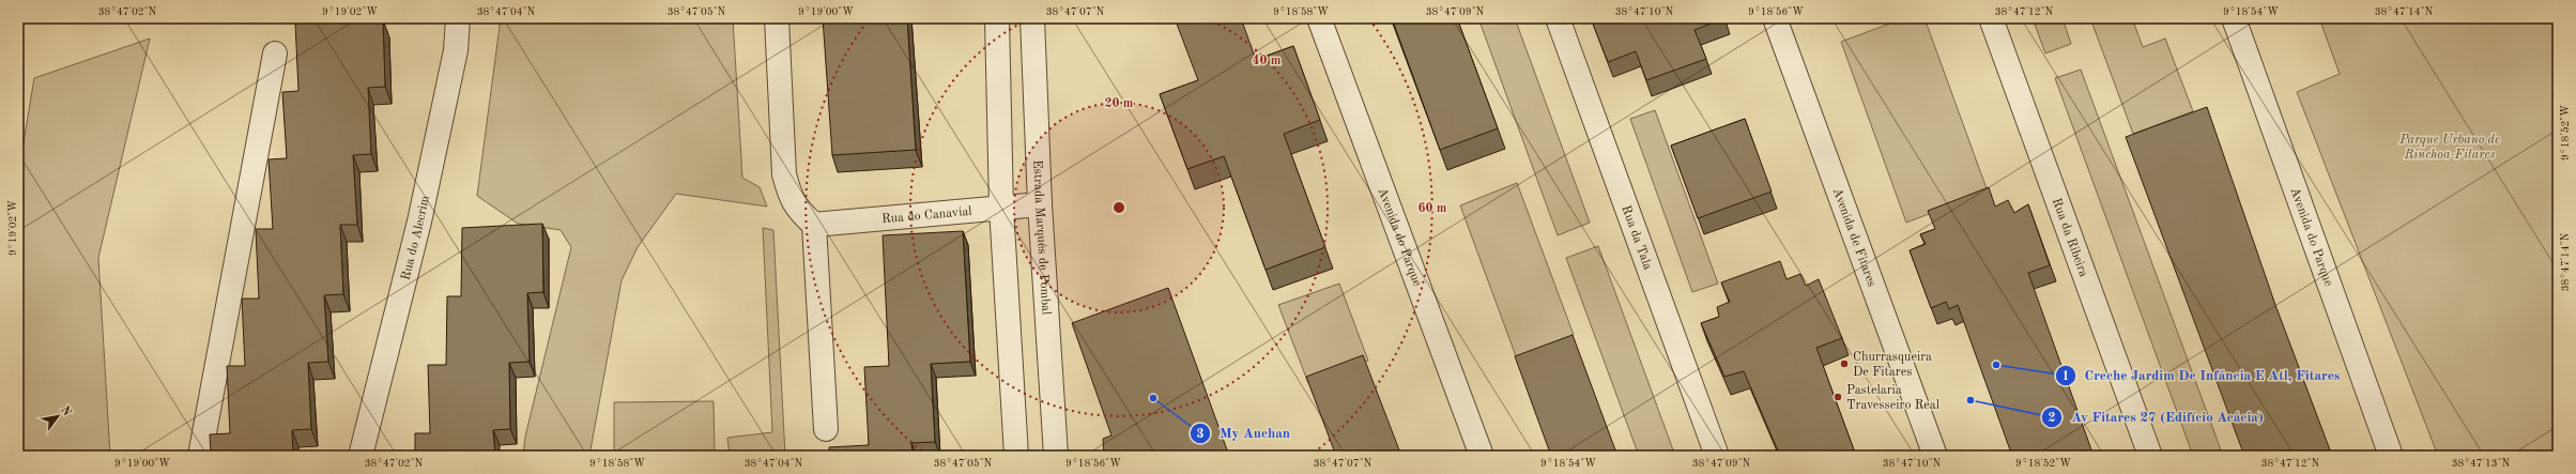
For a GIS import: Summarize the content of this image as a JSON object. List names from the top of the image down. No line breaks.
{"streets":{"street":["Rua do Canavial","Avenida do Parque","Rua da Tala","Avenida de Fitares","Rua da Ribeira","Rua do Alecrim","Estrada Marquês de Pombal"]},"crossings":[["Rua do Canavial","Estrada Marquês de Pombal"]],"parks":["Parque Urbano de Rinchoa-Fitares"],"places":["Churrasqueira De Fitares","Creche Jardim De Infáncia E Atl, Fitares","Pastelaria Travesseiro Real","My Auchan","Av Fitares 27 (Edifício Acácia)"],"north":"top right","coordinates":["38°47'02\"N","9°19'02\"W","38°47'04\"N","38°47'05\"N","9°19'00\"W","38°47'07\"N","9°18'58\"W","38°47'09\"N","38°47'10\"N","9°18'56\"W","38°47'12\"N","9°18'54\"W","38°47'14\"N","9°18'52\"W","38°47'13\"N"],"rings":["40 m","20 m","60 m"]}
